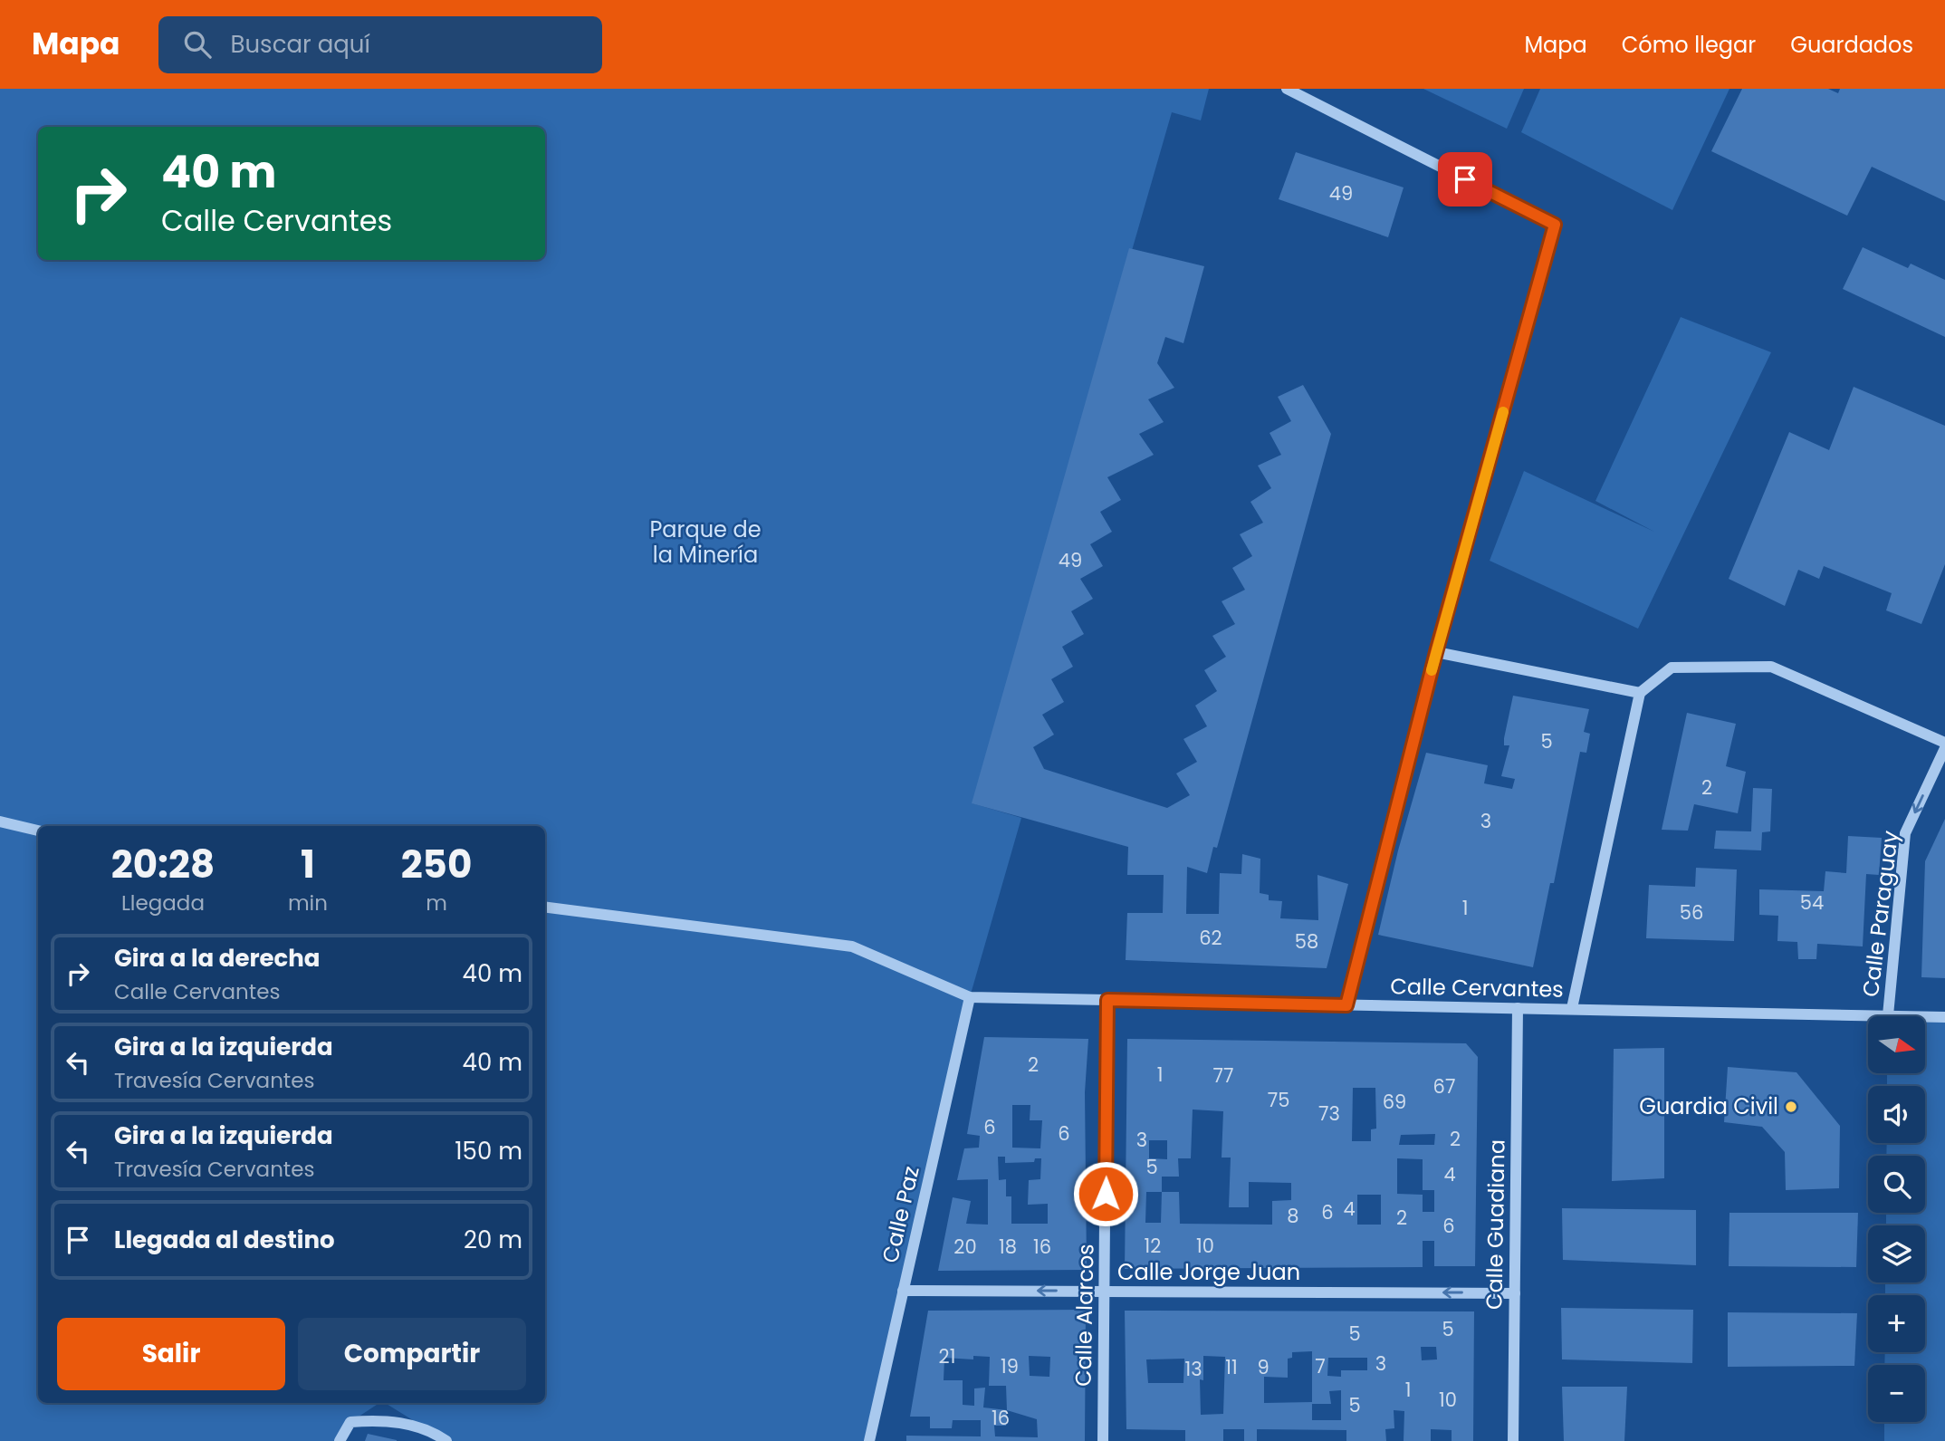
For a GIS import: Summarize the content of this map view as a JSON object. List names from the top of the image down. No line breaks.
{"streets":{"street":["Calle Paraguay","Calle Cervantes","Calle Paz","Calle Guadiana","Calle Jorge Juan","Calle Alarcos"]},"crossings":[["Calle Paraguay","Calle Cervantes"],["Calle Cervantes","Calle Paz"],["Calle Cervantes","Calle Guadiana"],["Calle Cervantes","Calle Alarcos"],["Calle Paz","Calle Jorge Juan"],["Calle Guadiana","Calle Jorge Juan"],["Calle Jorge Juan","Calle Alarcos"]],"one_way":["Calle Paraguay","Calle Jorge Juan"],"parks":["Parque de la Minería"],"places":["Guardia Civil"],"house_numbers":["49","49","5","2","3","54","1","56","62","58","2","1","77","67","75","69","73","6","6","2","3","5","4","4","6","8","2","6","12","10","20","18","16","5","5","21","3","19","7","11","9","13","1","10","5","16"],"north":"right","page":{"header":"Mapa","search":"Buscar aquí","nav":["Mapa","Cómo llegar","Guardados"],"turn":["40 m","Calle Cervantes"],"eta":["20:28","Llegada","1","min","250","m"],"list":[{"name":"Gira a la derecha","note":"Calle Cervantes","value":"40 m"},{"name":"Gira a la izquierda","note":"Travesía Cervantes","value":"40 m"},{"name":"Gira a la izquierda","note":"Travesía Cervantes","value":"150 m"},{"name":"Llegada al destino","value":"20 m"}],"map_buttons":["+","−"],"buttons":["Salir","Compartir"]}}
